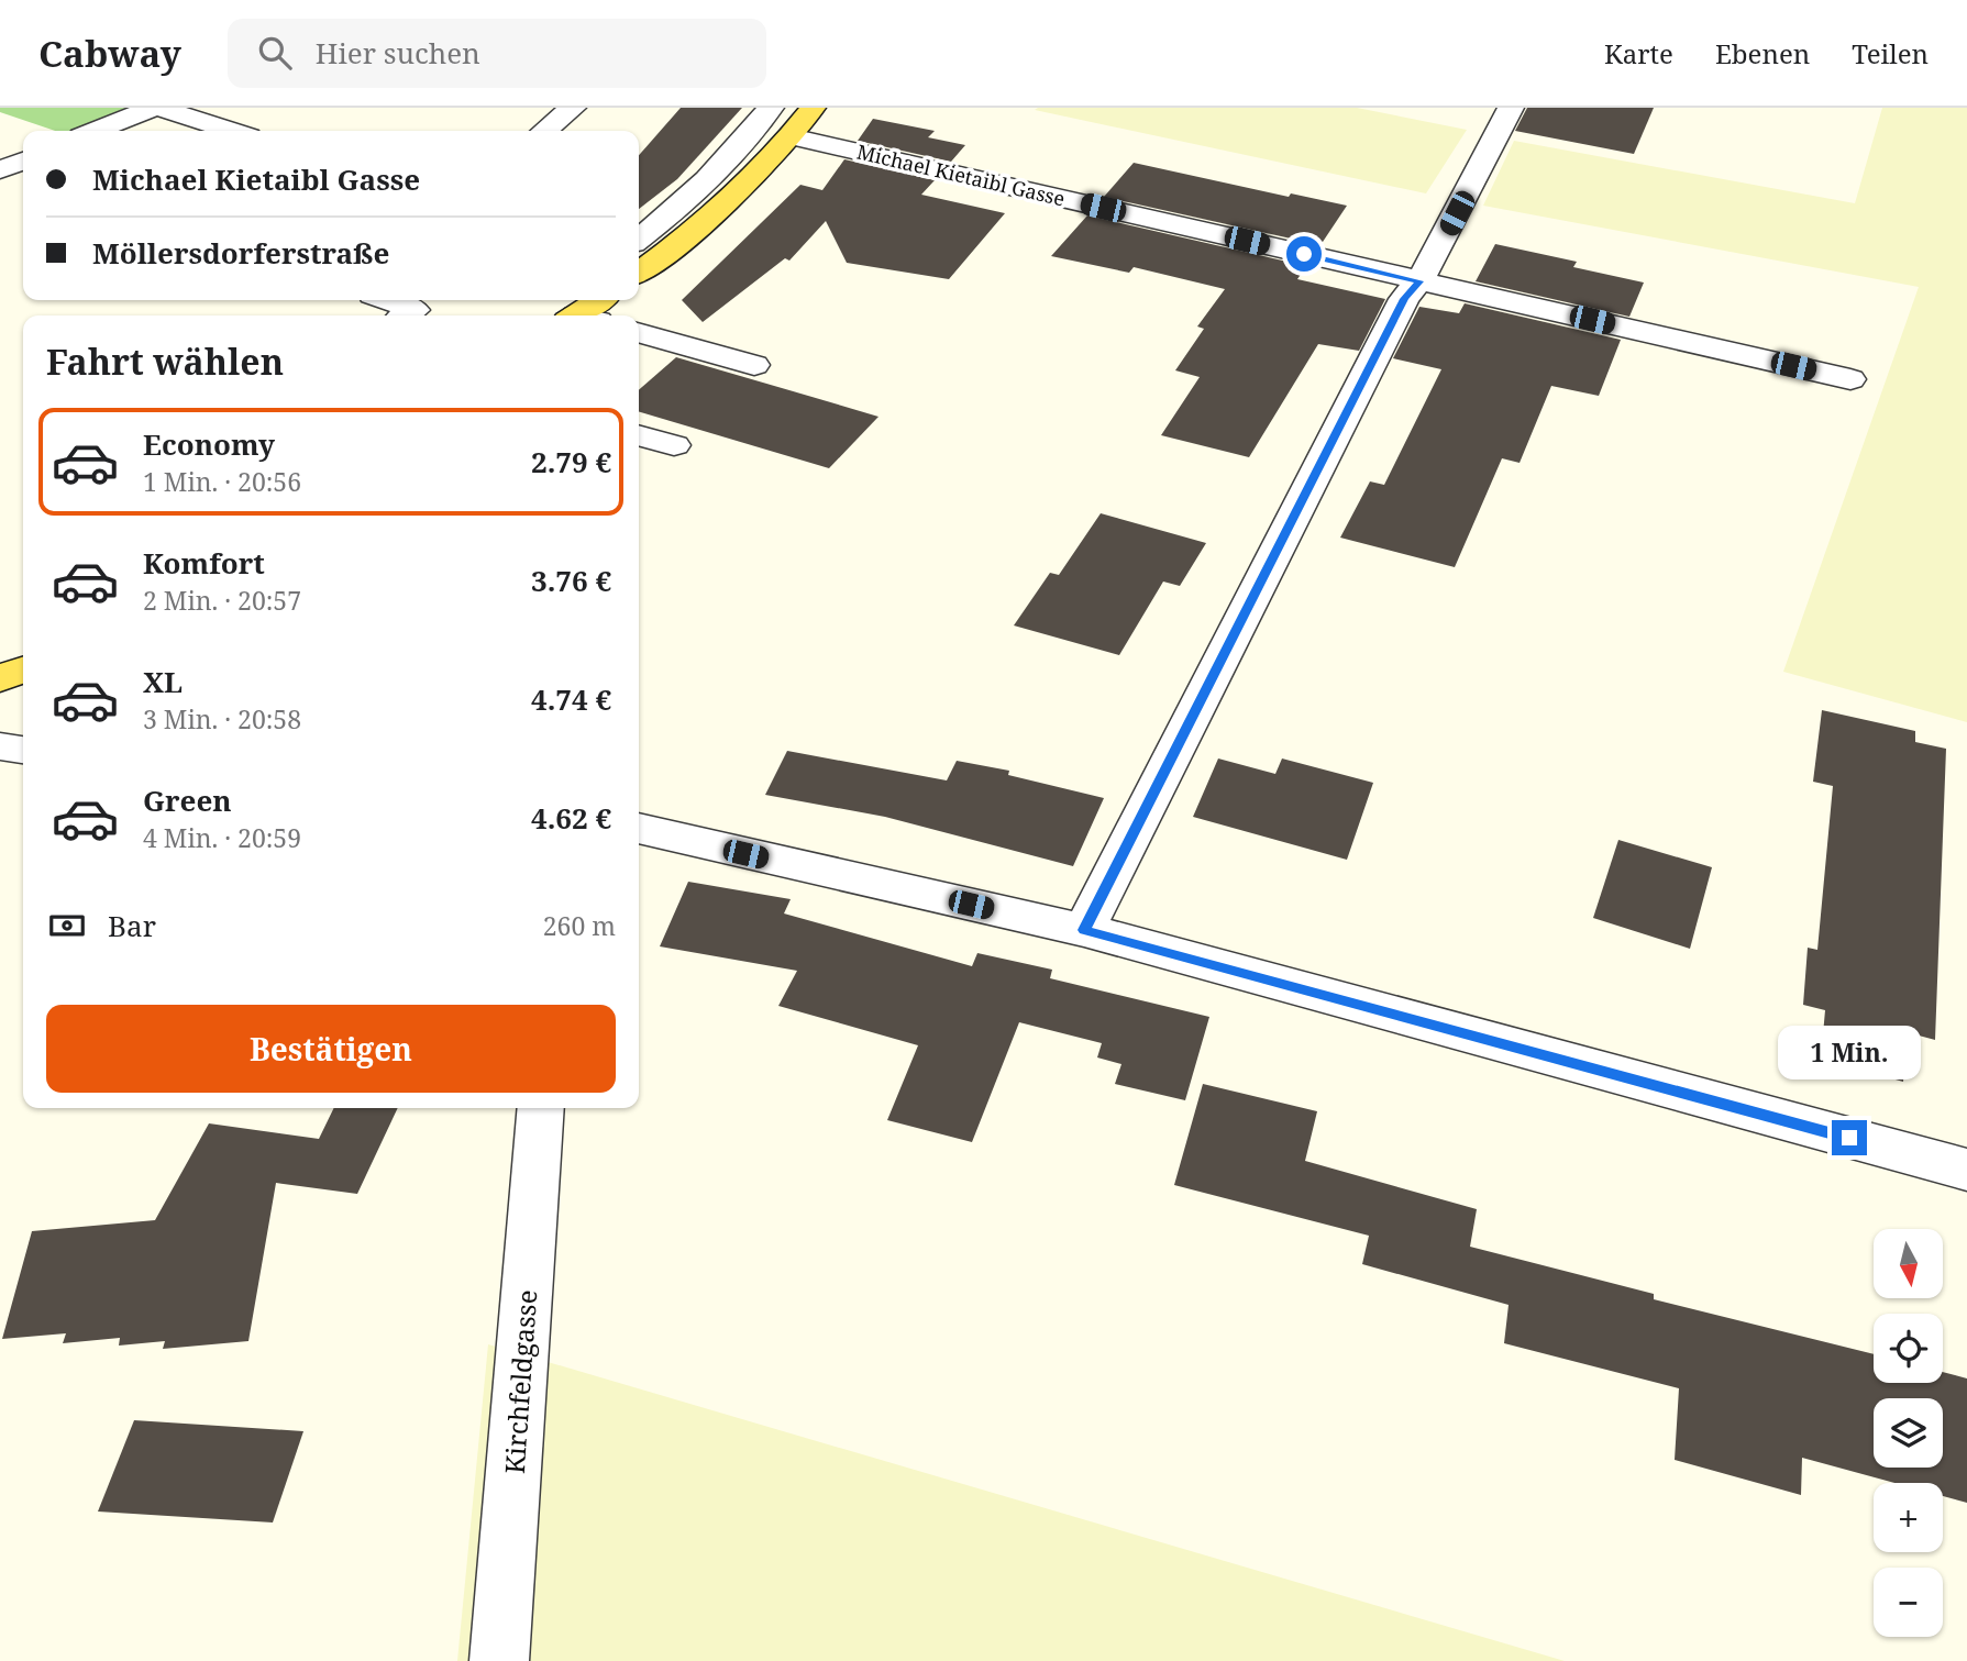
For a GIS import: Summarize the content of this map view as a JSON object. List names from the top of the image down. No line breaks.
{"streets":{"street":["Michael Kietaibl Gasse","Kirchfeldgasse"]},"north":"bottom","page":{"header":"Cabway","search":"Hier suchen","nav":["Karte","Ebenen","Teilen"],"banner":["Michael Kietaibl Gasse","Möllersdorferstraße"],"heading":"Fahrt wählen","list":[{"name":"Economy","note":"1 Min. · 20:56","value":"2.79 €"},{"name":"Komfort","note":"2 Min. · 20:57","value":"3.76 €"},{"name":"XL","note":"3 Min. · 20:58","value":"4.74 €"},{"name":"Green","note":"4 Min. · 20:59","value":"4.62 €"}],"pay":["Bar","260 m"],"buttons":"Bestätigen","bubble":"1 Min.","map_buttons":["+","−"]}}
